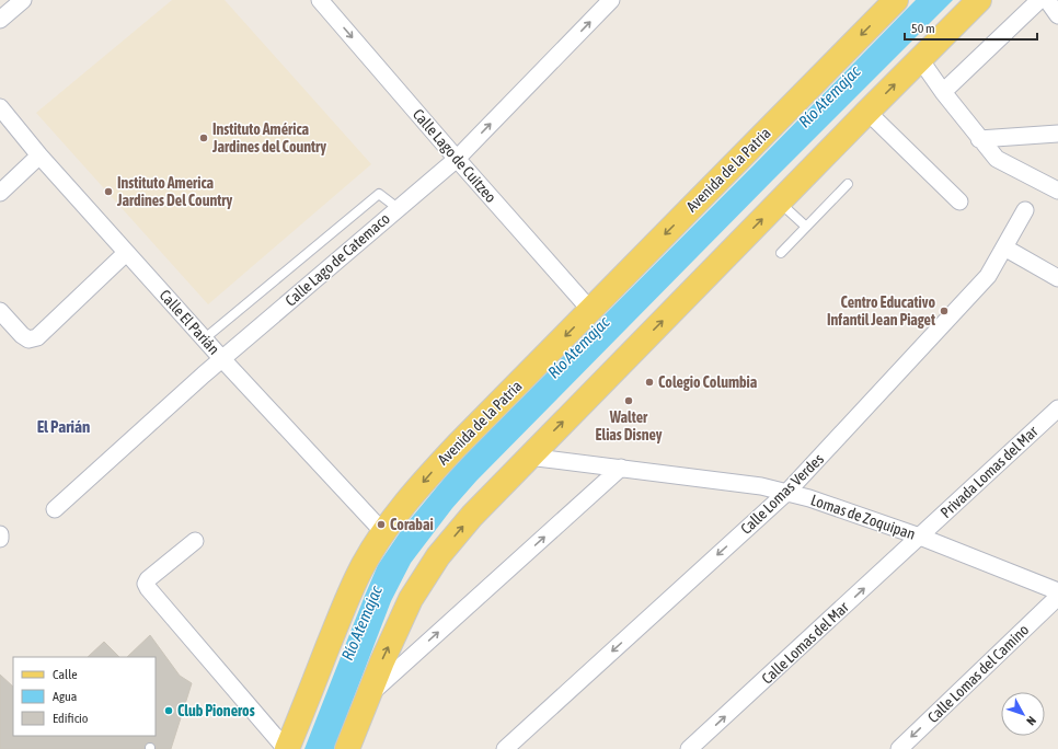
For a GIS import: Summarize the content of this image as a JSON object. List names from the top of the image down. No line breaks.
{"streets":{"main road":["Avenida de la Patria"],"street":["Calle Lago de Cuitzeo","Calle Lago de Catemaco","Calle El Parián","Privada Lomas del Mar","Calle Lomas Verdes","Lomas de Zoquipan","Calle Lomas del Mar","Calle Lomas del Camino"]},"crossings":[["Calle Lago de Cuitzeo","Avenida de la Patria"],["Calle Lago de Cuitzeo","Calle Lago de Catemaco"],["Avenida de la Patria","Calle El Parián"],["Calle Lago de Catemaco","Calle El Parián"],["Privada Lomas del Mar","Lomas de Zoquipan"],["Privada Lomas del Mar","Calle Lomas del Mar"],["Calle Lomas Verdes","Lomas de Zoquipan"],["Lomas de Zoquipan","Calle Lomas del Mar"]],"one_way":["Calle Lago de Cuitzeo","Calle Lomas del Mar","Calle Lomas del Camino"],"districts":["El Parián"],"water":["Río Atemajac"],"places":["Instituto América Jardines del Country","Instituto America Jardines Del Country","Centro Educativo Infantil Jean Piaget","Colegio Columbia","Walter Elias Disney","Corabai","Club Pioneros"],"legend":["Calle","Agua","Edificio"],"scale_bar":"50 m","north":"bottom right"}
